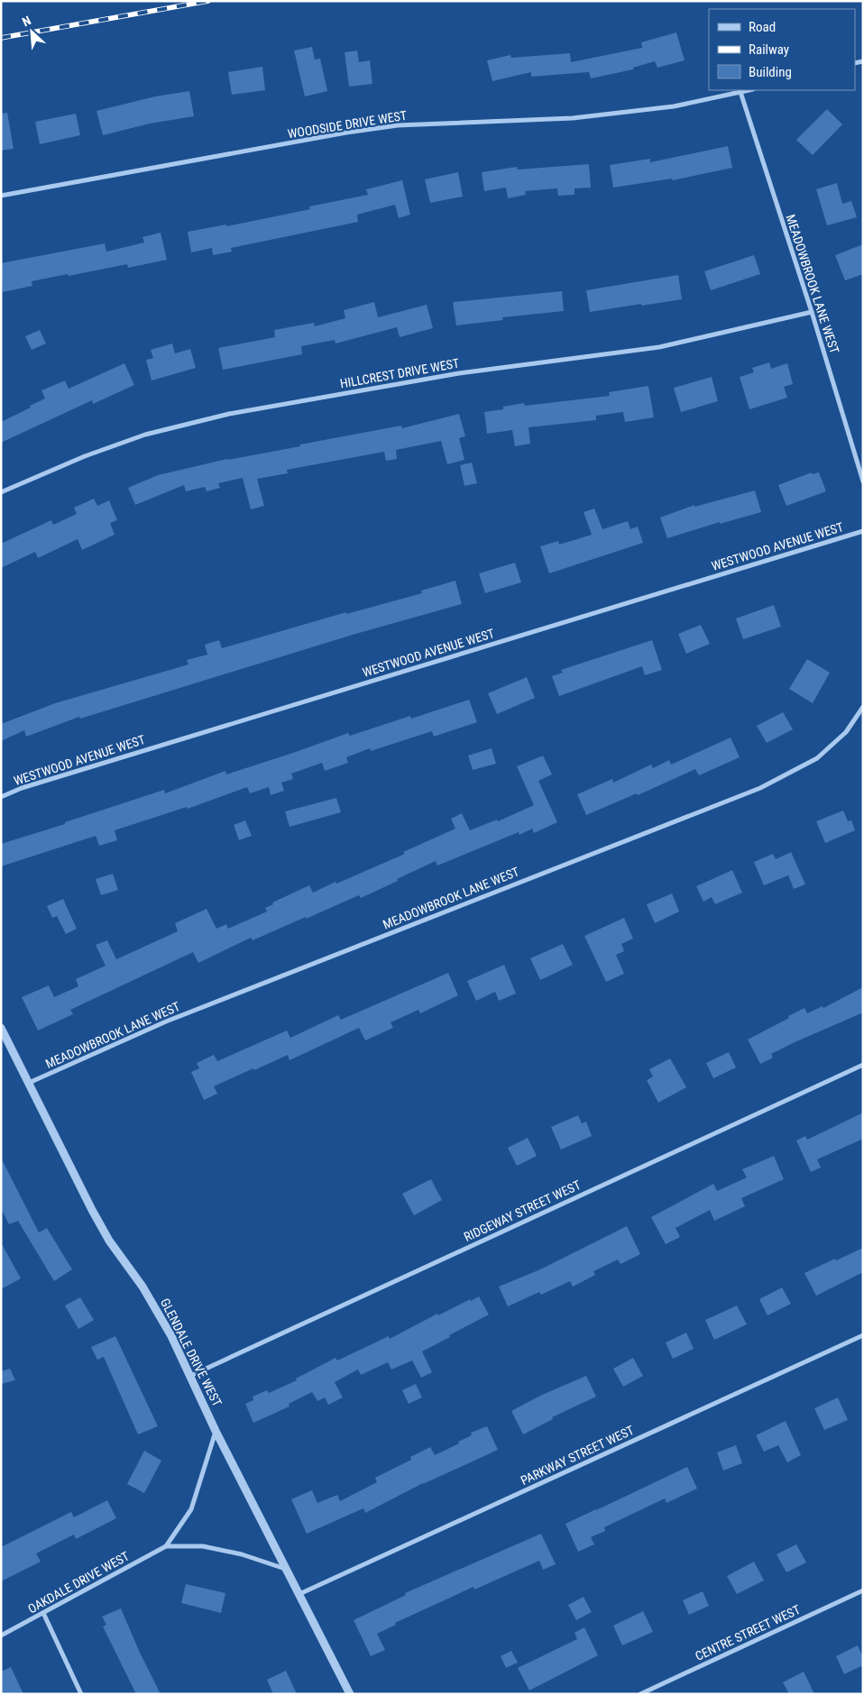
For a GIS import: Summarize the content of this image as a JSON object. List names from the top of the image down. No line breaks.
{"streets":{"street":["WOODSIDE DRIVE WEST","MEADOWBROOK LANE WEST","HILLCREST DRIVE WEST","WESTWOOD AVENUE WEST","RIDGEWAY STREET WEST","GLENDALE DRIVE WEST","PARKWAY STREET WEST","OAKDALE DRIVE WEST","CENTRE STREET WEST"]},"crossings":[["WOODSIDE DRIVE WEST","MEADOWBROOK LANE WEST"],["MEADOWBROOK LANE WEST","HILLCREST DRIVE WEST"],["MEADOWBROOK LANE WEST","GLENDALE DRIVE WEST"],["RIDGEWAY STREET WEST","GLENDALE DRIVE WEST"],["GLENDALE DRIVE WEST","PARKWAY STREET WEST"],["GLENDALE DRIVE WEST","OAKDALE DRIVE WEST"]],"legend":["Road","Railway","Building"],"north":"top left"}
